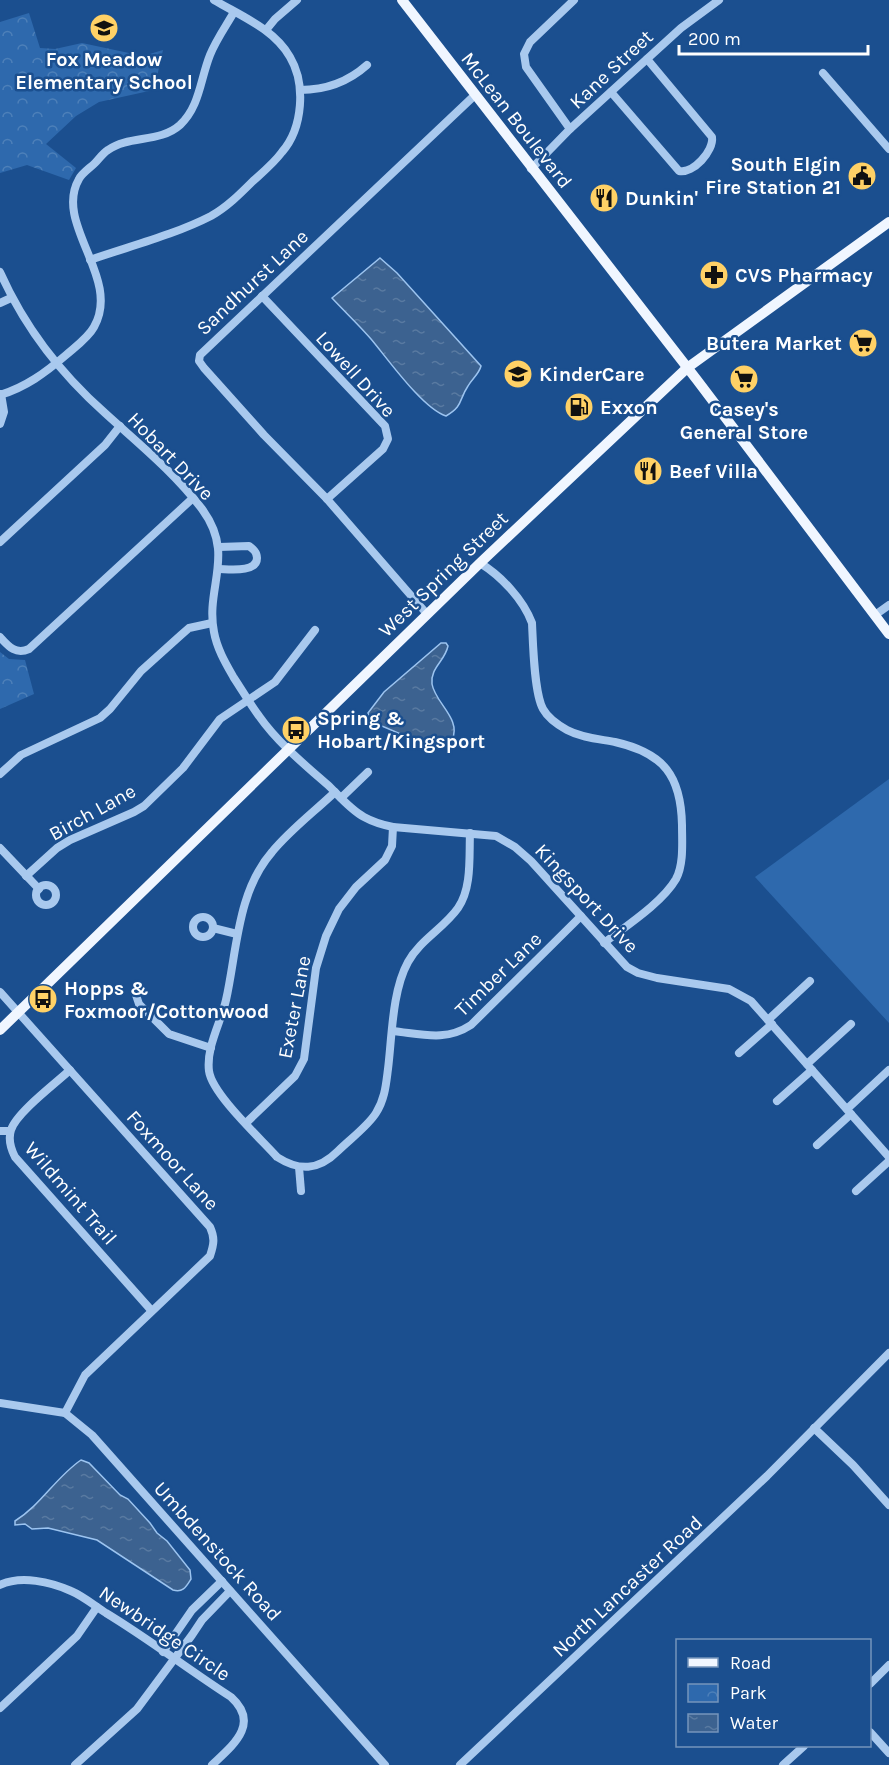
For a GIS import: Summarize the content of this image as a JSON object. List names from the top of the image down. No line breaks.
{"streets":{"main road":["McLean Boulevard","West Spring Street"],"street":["Kane Street","Sandhurst Lane","Lowell Drive","Hobart Drive","Birch Lane","Kingsport Drive","Timber Lane","Exeter Lane","Foxmoor Lane","Wildmint Trail","Umbdenstock Road","North Lancaster Road","Newbridge Circle"]},"crossings":[["Kane Street","McLean Boulevard"],["McLean Boulevard","Sandhurst Lane"],["McLean Boulevard","West Spring Street"],["Sandhurst Lane","Lowell Drive"],["Sandhurst Lane","West Spring Street"],["Hobart Drive","West Spring Street"],["Hobart Drive","Birch Lane"],["Hobart Drive","Kingsport Drive"],["West Spring Street","Kingsport Drive"],["West Spring Street","Foxmoor Lane"],["Kingsport Drive","Timber Lane"],["Kingsport Drive","Exeter Lane"],["Foxmoor Lane","Wildmint Trail"],["Foxmoor Lane","Umbdenstock Road"]],"places":{"school or university":["Fox Meadow Elementary School","KinderCare"],"public building":["South Elgin Fire Station 21"],"restaurant":["Dunkin'","Beef Villa"],"pharmacy":["CVS Pharmacy"],"supermarket":["Butera Market","Casey's General Store"],"fuel station":["Exxon"],"bus stop":["Spring & Hobart/Kingsport","Hopps & Foxmoor/Cottonwood"]},"legend":["Road","Park","Water"],"scale_bar":"200 m"}
